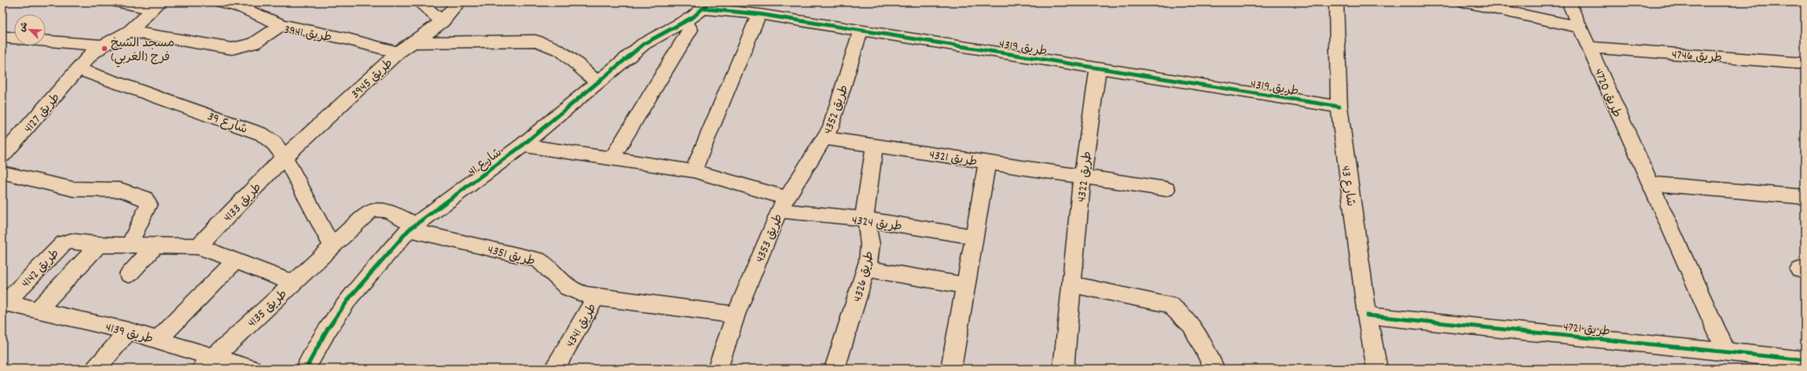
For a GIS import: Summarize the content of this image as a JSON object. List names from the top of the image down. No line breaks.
{"streets":{"street":["طريق 3941","طريق 4319","طريق 4746","طريق 3945","طريق 4720","طريق 4352","طريق 4127","شارع 39","طريق 4321","شارع 41","طريق 4322","شارع 43","طريق 4133","طريق 4324","طريق 4353","طريق 4351","طريق 4142","طريق 4326","طريق 4135","طريق 4341","طريق 4721","طريق 4139"]},"crossings":[["طريق 3941","طريق 3945"],["طريق 4319","طريق 4352"],["طريق 4319","شارع 41"],["طريق 4319","طريق 4322"],["طريق 4319","شارع 43"],["طريق 4746","طريق 4720"],["طريق 3945","شارع 39"],["طريق 3945","طريق 4133"],["طريق 4720","طريق 4721"],["طريق 4352","طريق 4321"],["طريق 4352","طريق 4324"],["طريق 4352","طريق 4353"],["طريق 4127","شارع 39"],["شارع 39","طريق 4133"],["شارع 39","طريق 4135"],["طريق 4321","طريق 4322"],["طريق 4321","طريق 4326"],["شارع 41","طريق 4353"],["شارع 41","طريق 4351"],["شارع 43","طريق 4721"],["طريق 4324","طريق 4353"],["طريق 4324","طريق 4326"],["طريق 4353","طريق 4351"],["طريق 4351","طريق 4341"],["طريق 4142","طريق 4139"],["طريق 4135","طريق 4139"]],"places":["مسجد الشيخ فرج (الغربي)"],"north":"top left"}
